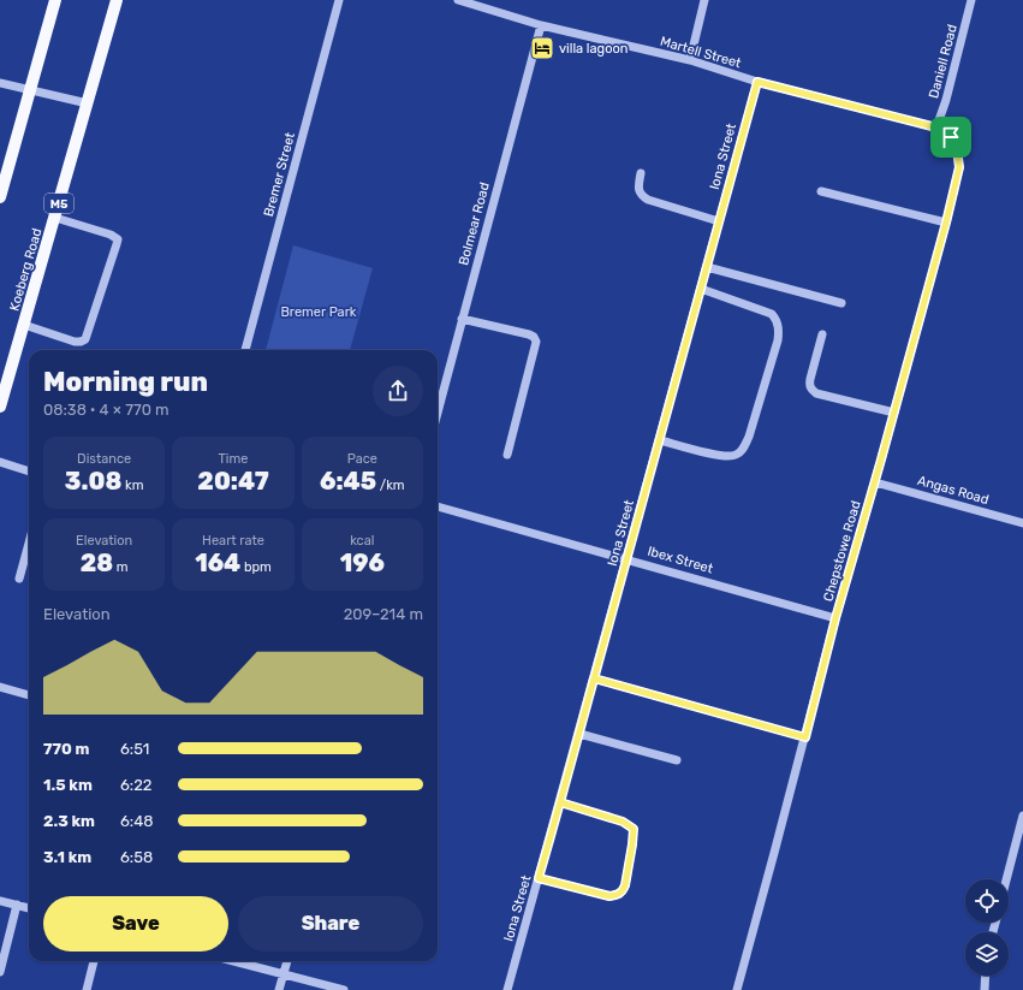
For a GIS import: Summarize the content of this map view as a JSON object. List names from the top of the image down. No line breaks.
{"streets":{"main road":["M5","Koeberg Road"],"street":["Martell Street","Daniell Road","Iona Street","Bremer Street","Bolmear Road","Angas Road","Chepstowe Road","Ibex Street"]},"crossings":[["Martell Street","Daniell Road"],["Martell Street","Iona Street"],["Martell Street","Bolmear Road"],["Martell Street","Chepstowe Road"],["Daniell Road","Chepstowe Road"],["Iona Street","Ibex Street"],["Angas Road","Chepstowe Road"],["Chepstowe Road","Ibex Street"]],"parks":["Bremer Park"],"places":{"hotel":["villa lagoon"]},"page":{"heading":["Morning run","08:38 · 4 × 770 m"],"stats":[["Distance","3.08 km"],["Time","20:47"],["Pace","6:45 /km"],["Elevation","28 m"],["Heart rate","164 bpm"],["kcal","196"]],"chart":["Elevation","209–214 m"],"list":[{"name":"770 m","note":"6:51"},{"name":"1.5 km","note":"6:22"},{"name":"2.3 km","note":"6:48"},{"name":"3.1 km","note":"6:58"}],"buttons":["Save","Share"]}}
